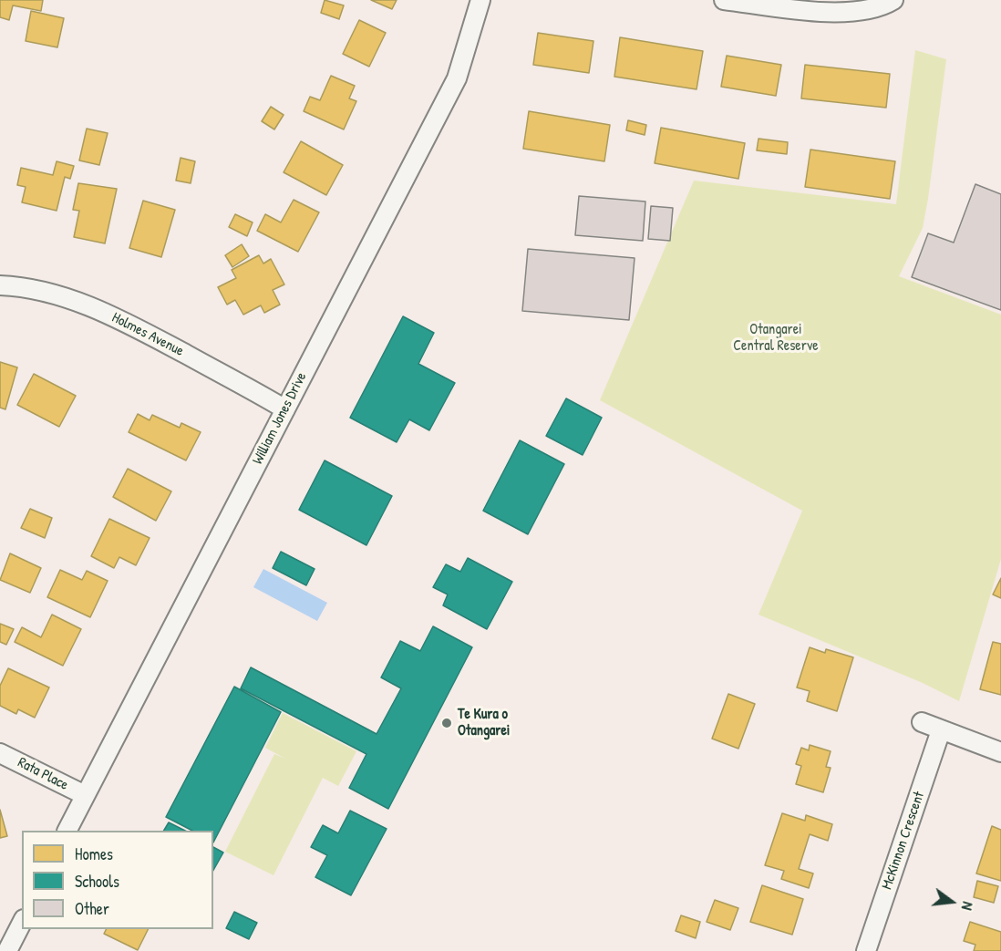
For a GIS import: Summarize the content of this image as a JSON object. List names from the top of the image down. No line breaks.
{"streets":{"street":["Holmes Avenue","William Jones Drive","Rata Place","McKinnon Crescent"]},"crossings":[["Holmes Avenue","William Jones Drive"],["William Jones Drive","Rata Place"]],"parks":["Otangarei Central Reserve"],"places":["Te Kura o Otangarei"],"legend":["Homes","Schools","Other"],"north":"right"}
